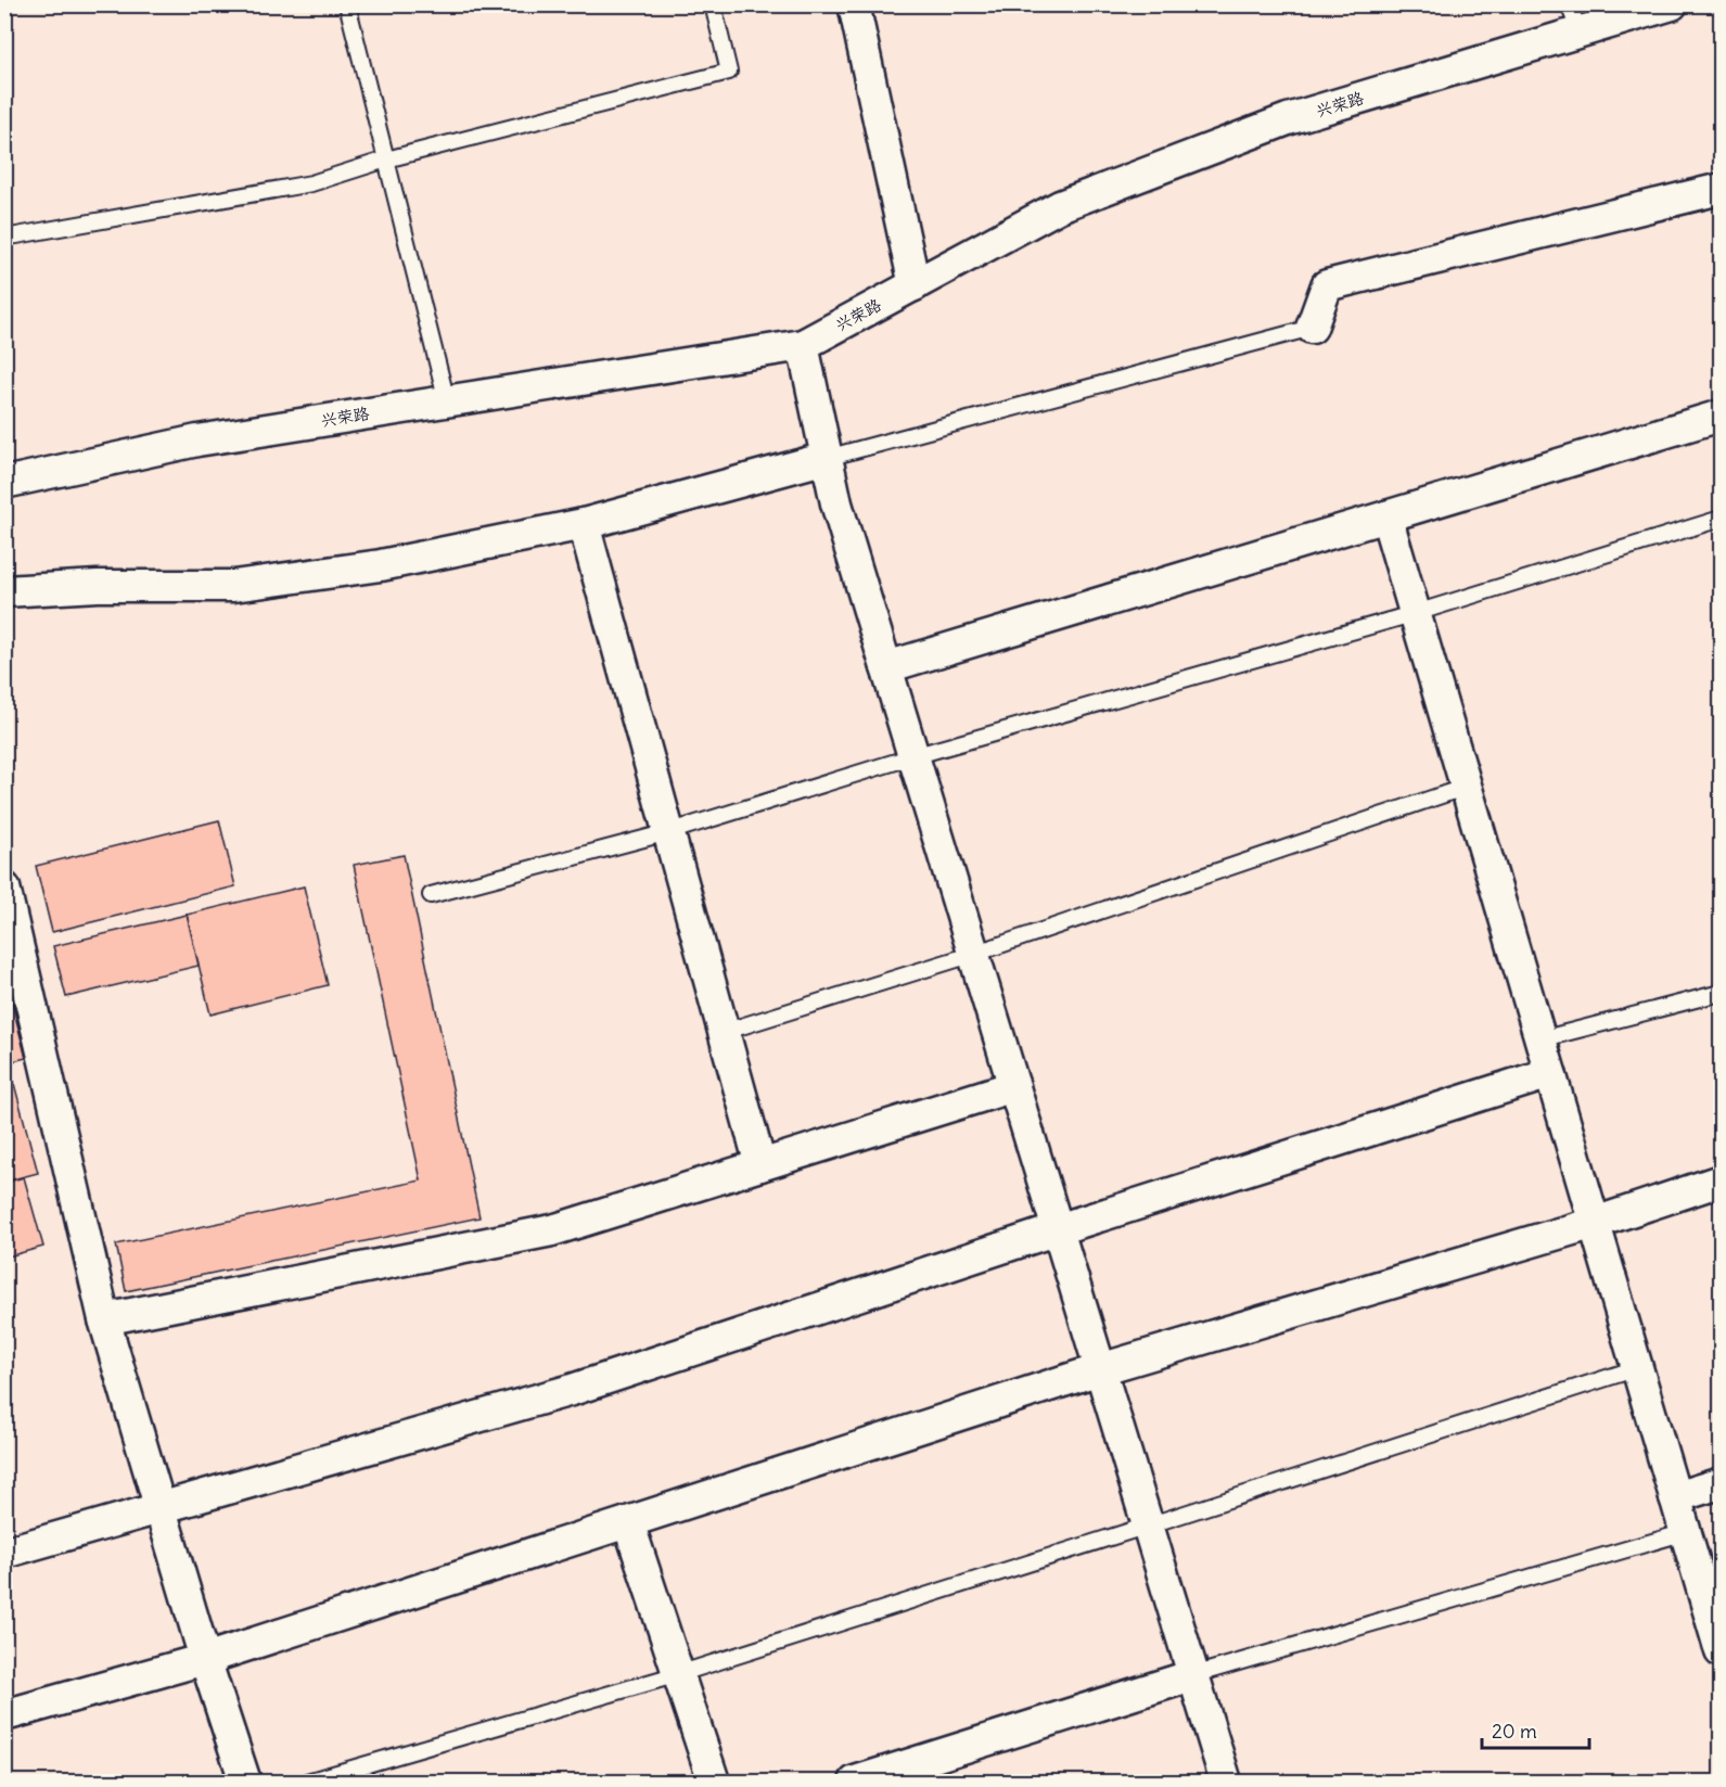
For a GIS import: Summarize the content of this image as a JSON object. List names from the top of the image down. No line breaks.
{"streets":{"street":["兴荣路"]},"scale_bar":"20 m"}
